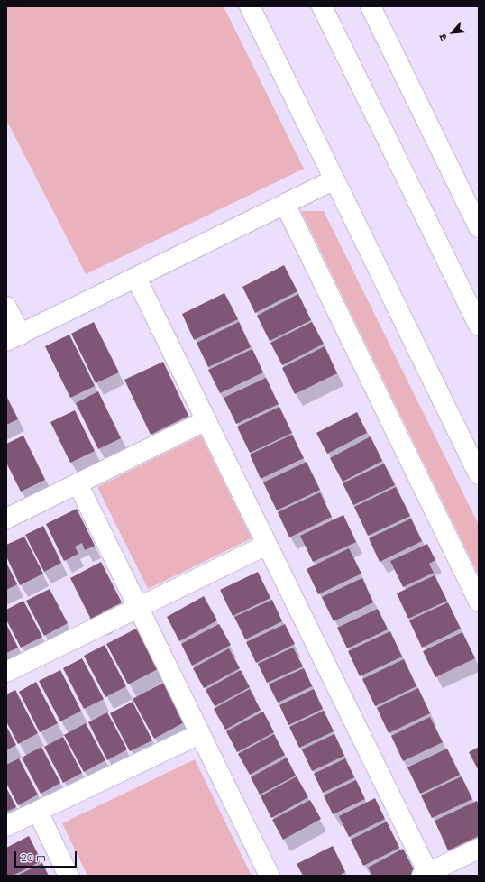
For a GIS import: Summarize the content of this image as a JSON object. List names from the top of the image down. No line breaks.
{"scale_bar":"20 m","north":"bottom left"}
